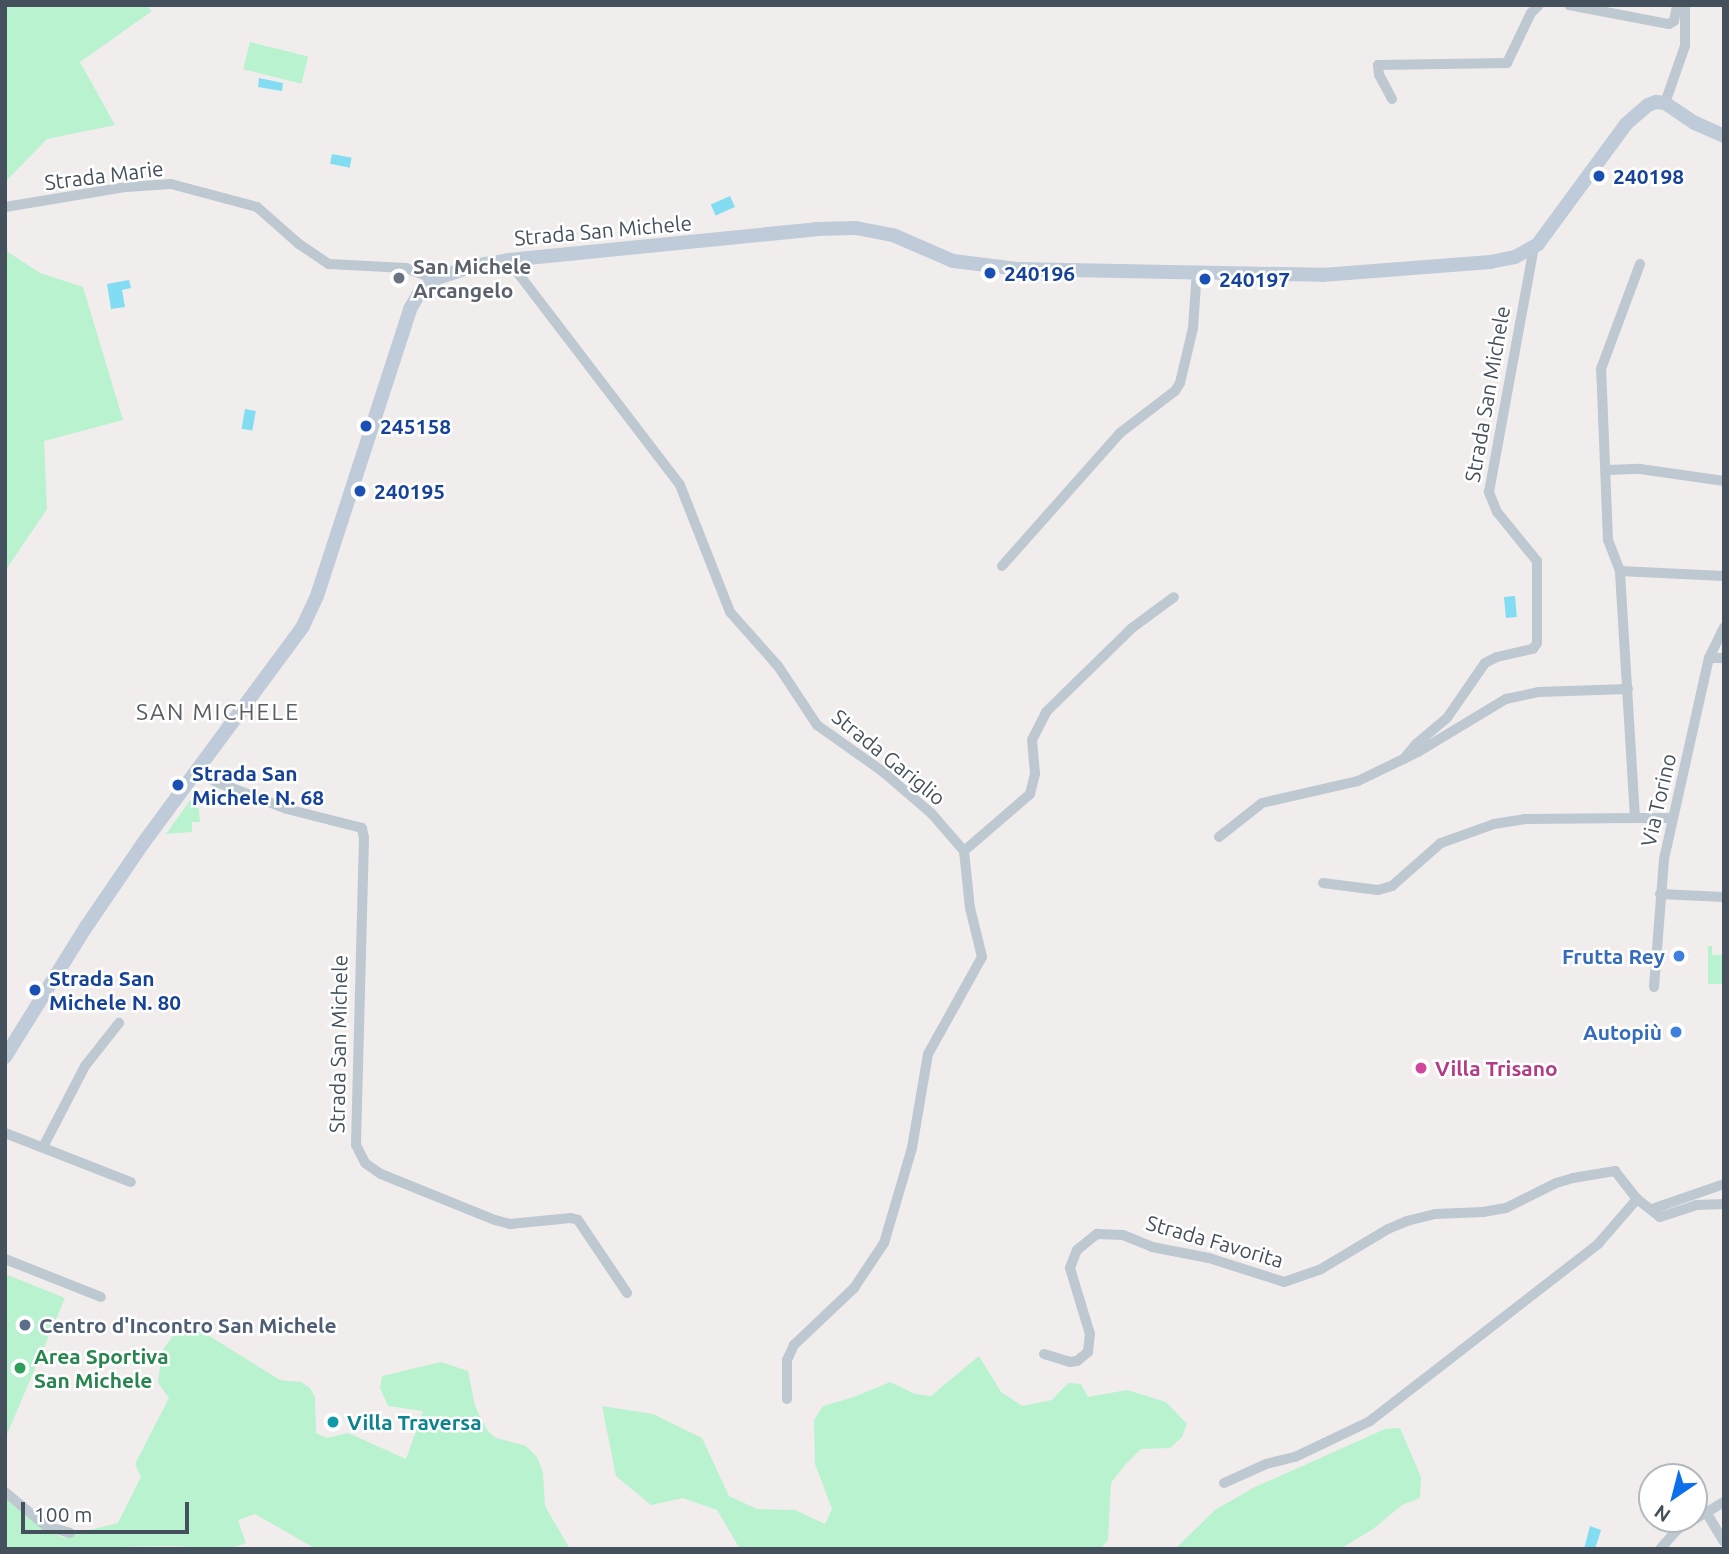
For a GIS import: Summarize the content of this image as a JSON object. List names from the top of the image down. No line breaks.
{"streets":{"street":["Strada Marie","Strada San Michele","Strada Gariglio","Via Torino","Strada Favorita"]},"crossings":[["Strada Marie","Strada San Michele"],["Strada San Michele","Strada Gariglio"]],"districts":["SAN MICHELE"],"places":["240198","240196","San Michele Arcangelo","240197","245158","240195","Strada San Michele N. 68","Frutta Rey","Strada San Michele N. 80","Autopiù","Villa Trisano","Centro d'Incontro San Michele","Area Sportiva San Michele","Villa Traversa"],"scale_bar":"100 m","north":"bottom left"}
